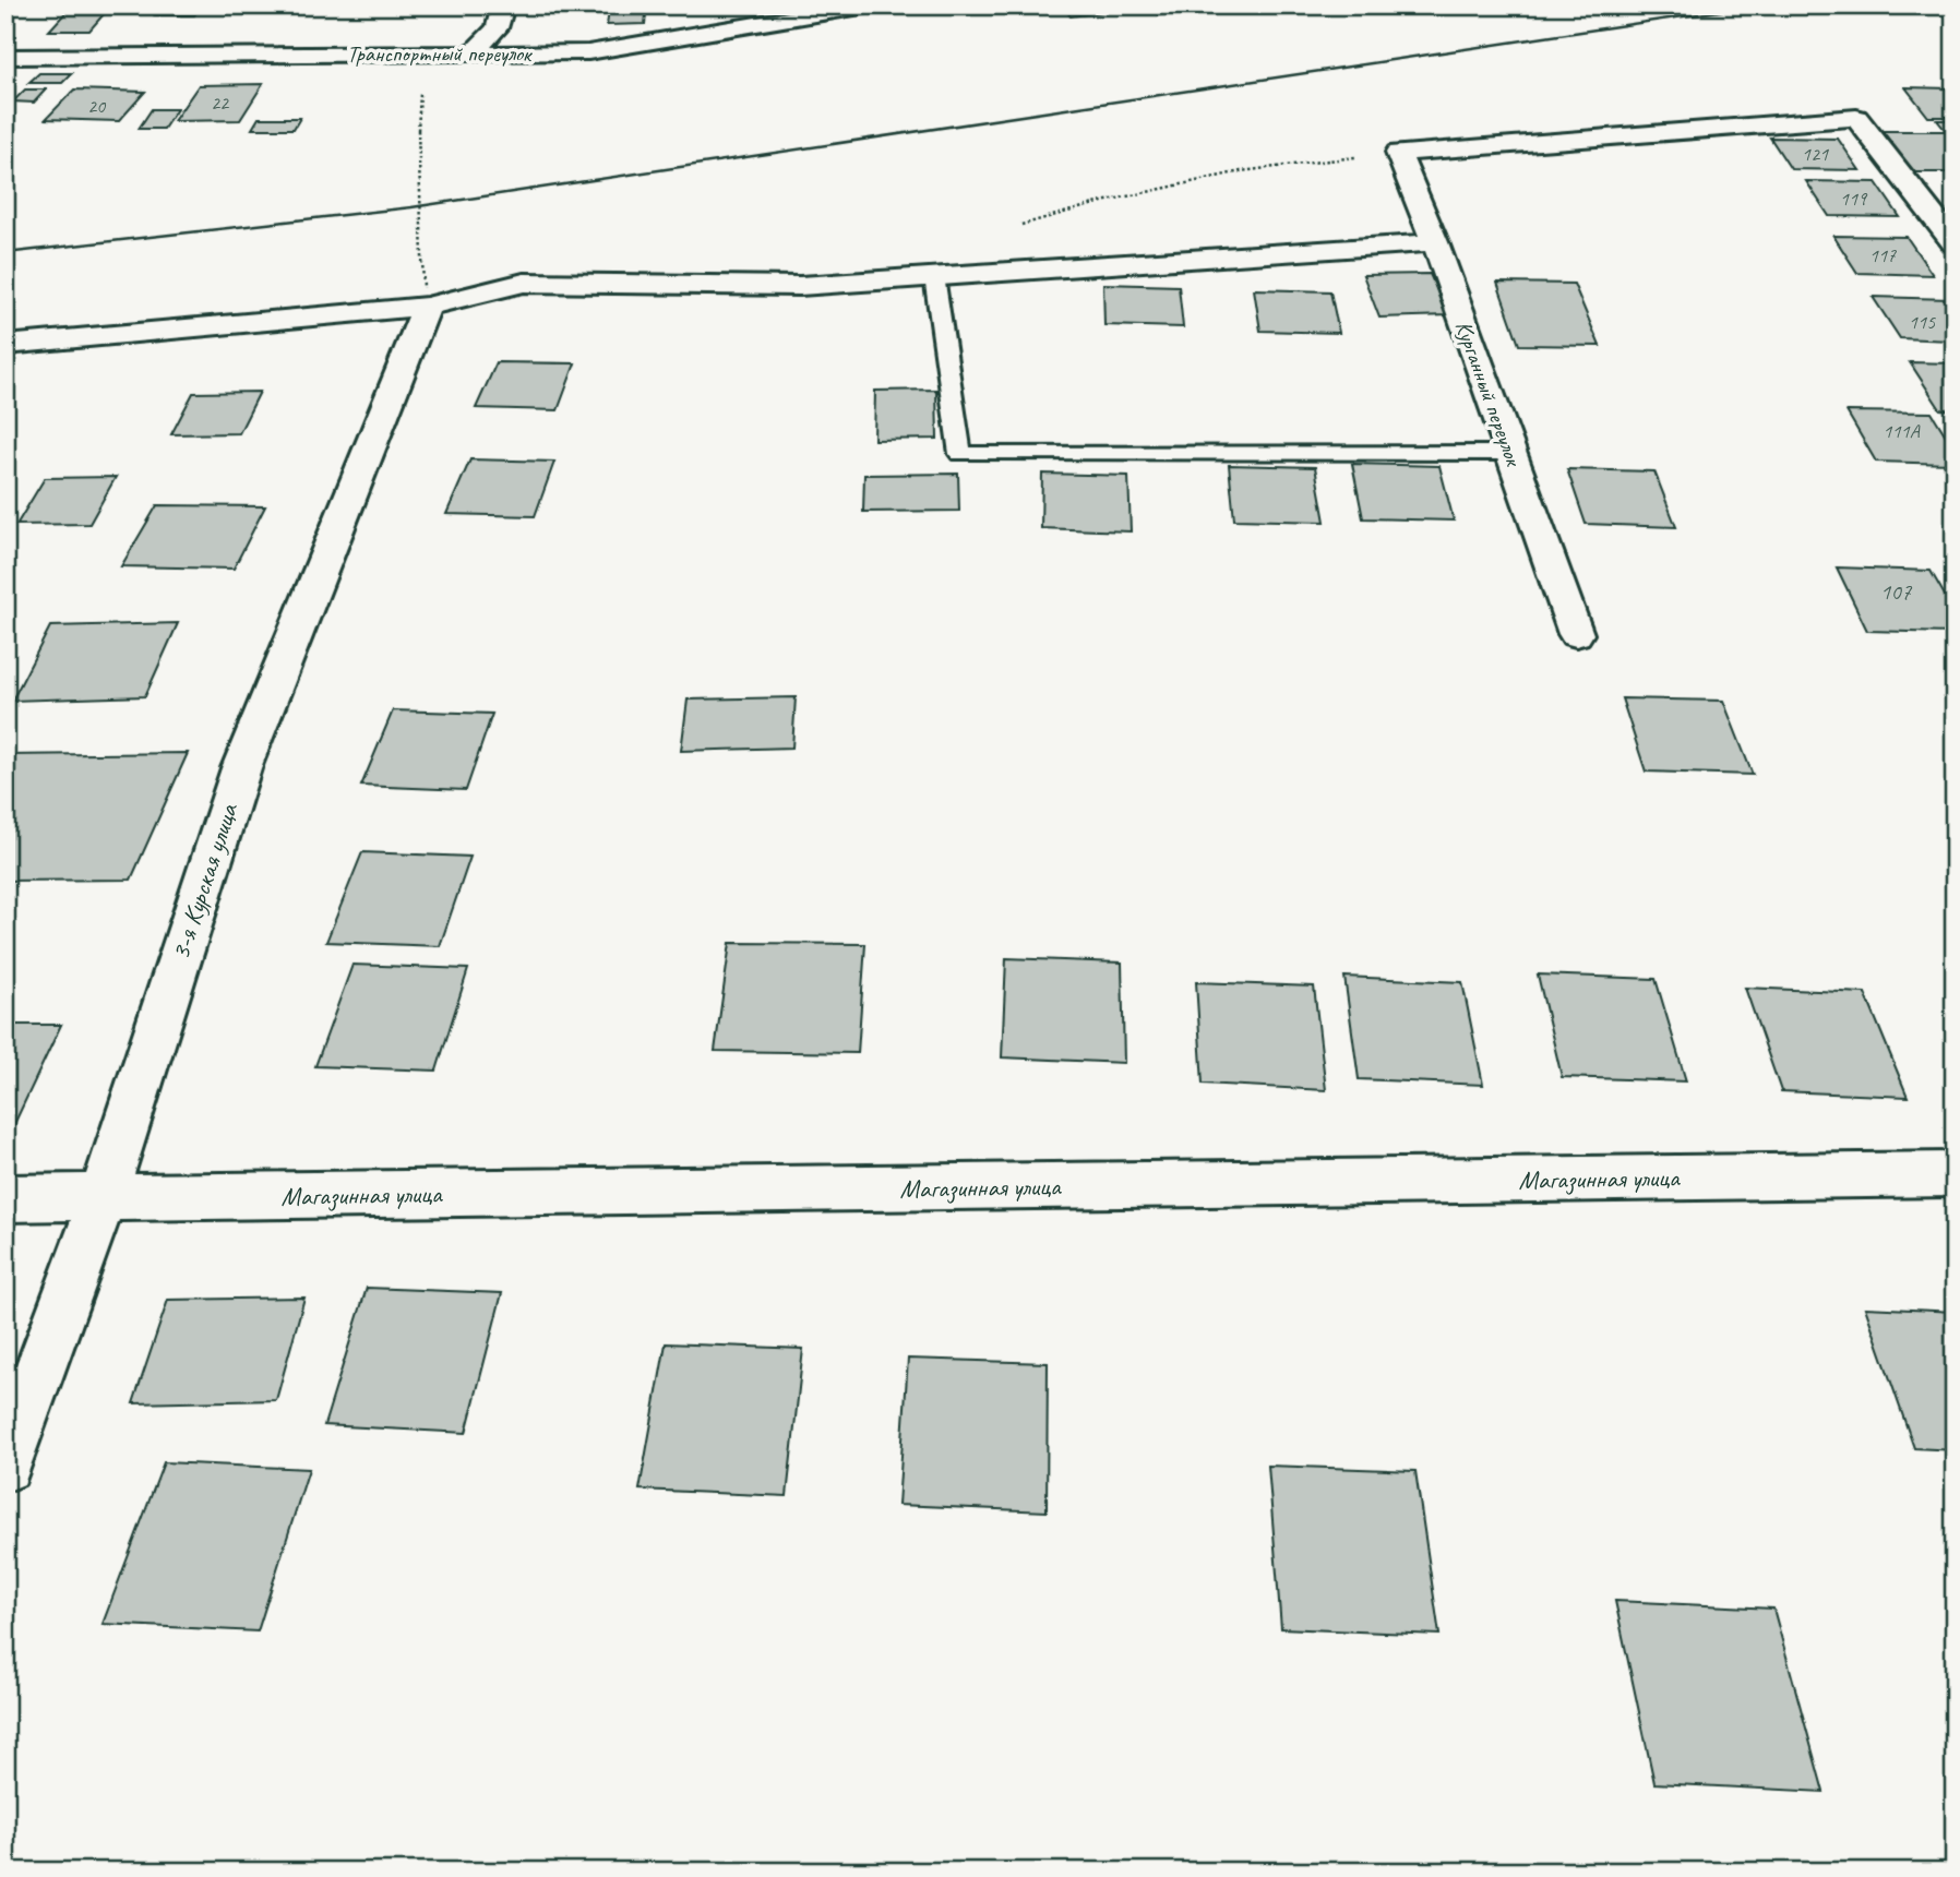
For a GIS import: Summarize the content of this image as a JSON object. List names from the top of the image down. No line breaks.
{"streets":{"street":["Транспортный переулок","Курганный переулок","3-я Курская улица","Магазинная улица"]},"crossings":[["3-я Курская улица","Магазинная улица"]],"house_numbers":["22","20","121","119","117","115","111А","107"]}
